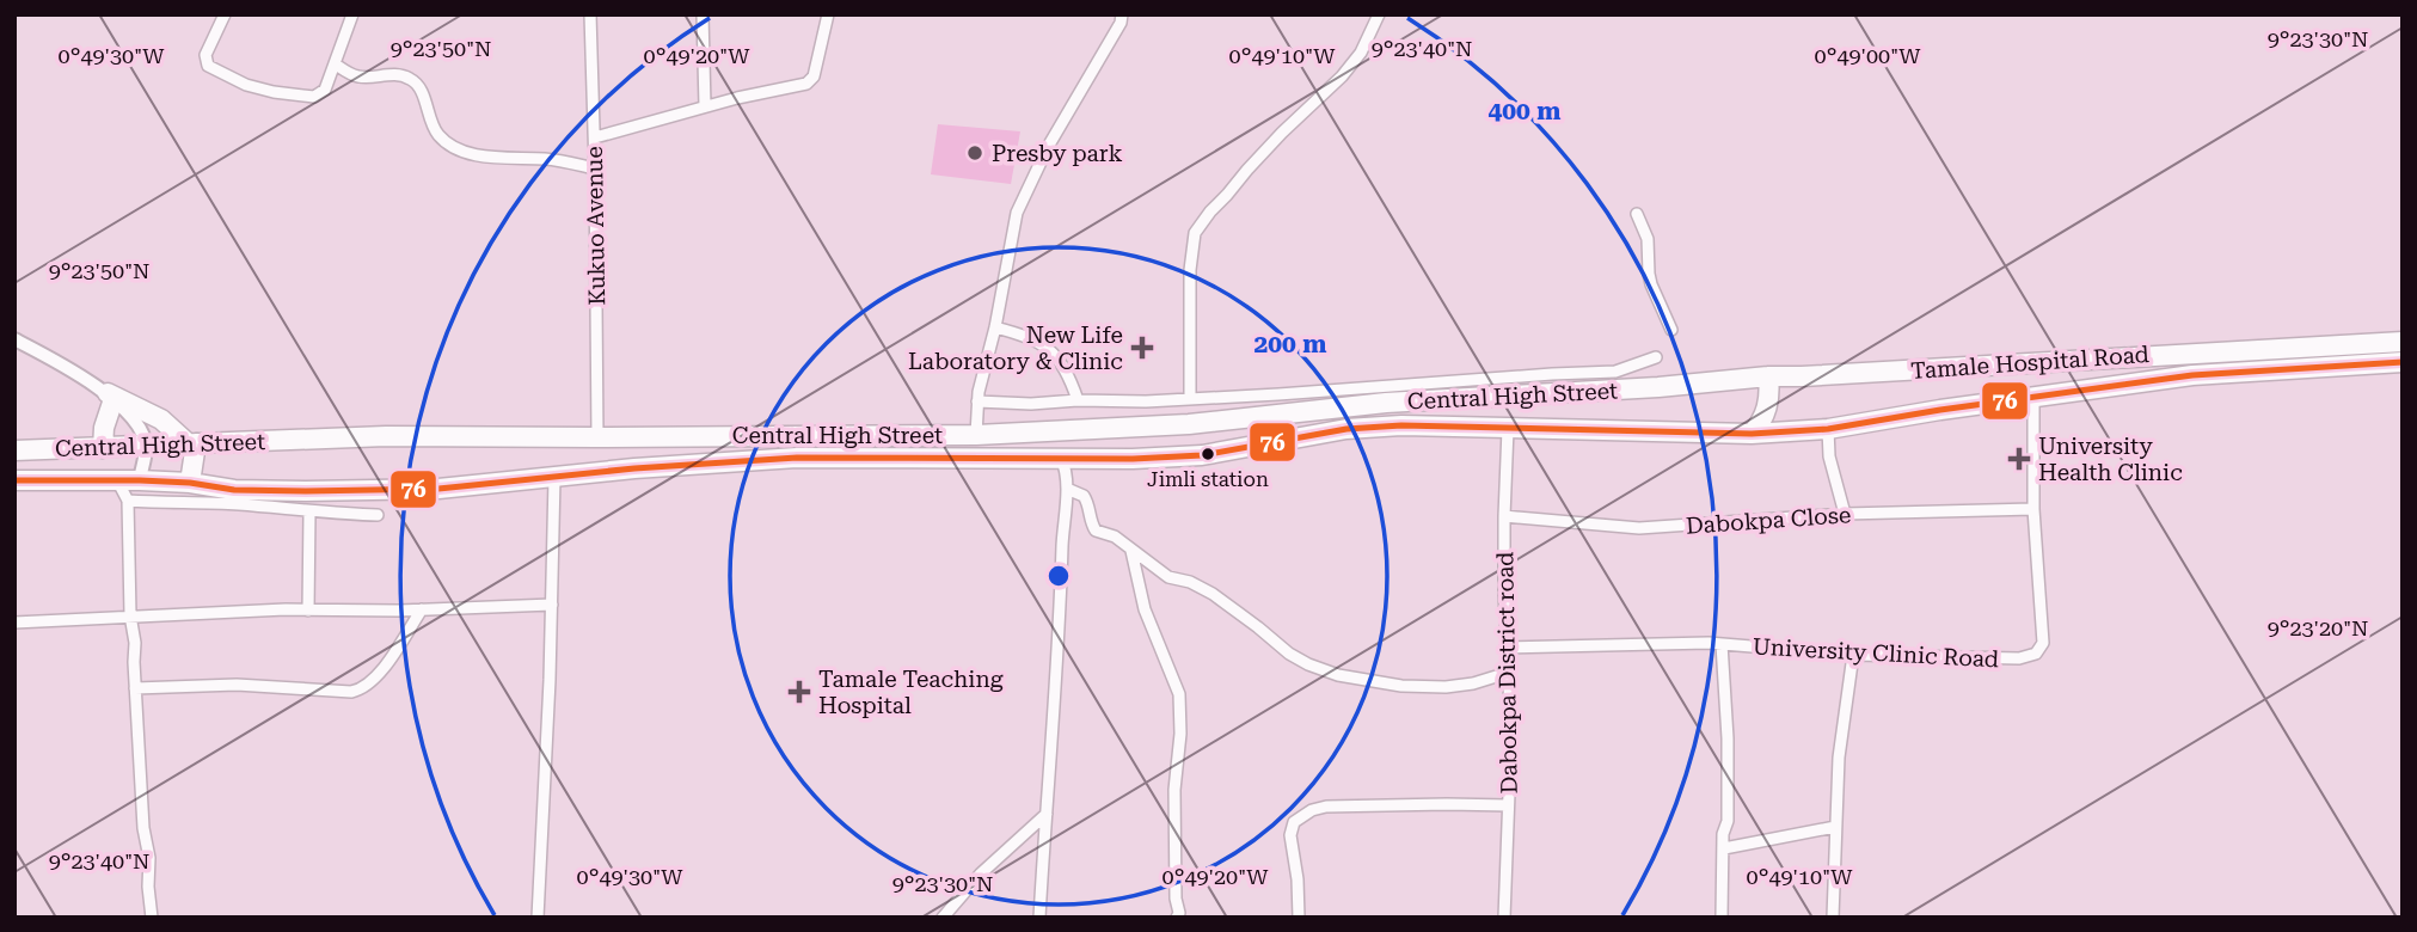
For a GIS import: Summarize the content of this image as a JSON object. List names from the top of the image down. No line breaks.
{"streets":{"highway":["Tamale Hospital Road","Central High Street"],"street":["Kukuo Avenue","Dabokpa Close","University Clinic Road","Dabokpa District road"]},"crossings":[["Kukuo Avenue","Central High Street"],["Tamale Hospital Road","Central High Street"],["Central High Street","University Clinic Road"],["Central High Street","Dabokpa District road"],["Dabokpa Close","University Clinic Road"],["Dabokpa Close","Dabokpa District road"],["University Clinic Road","Dabokpa District road"]],"places":{"other":["Presby park","Jimli station"],"health":["New Life Laboratory & Clinic","University Health Clinic","Tamale Teaching Hospital"]},"lines":["transit line 76"],"coordinates":["9°23'30\"N","9°23'50\"N","9°23'40\"N","0°49'30\"W","0°49'20\"W","0°49'10\"W","0°49'00\"W","9°23'20\"N"],"rings":["400 m","200 m"]}
